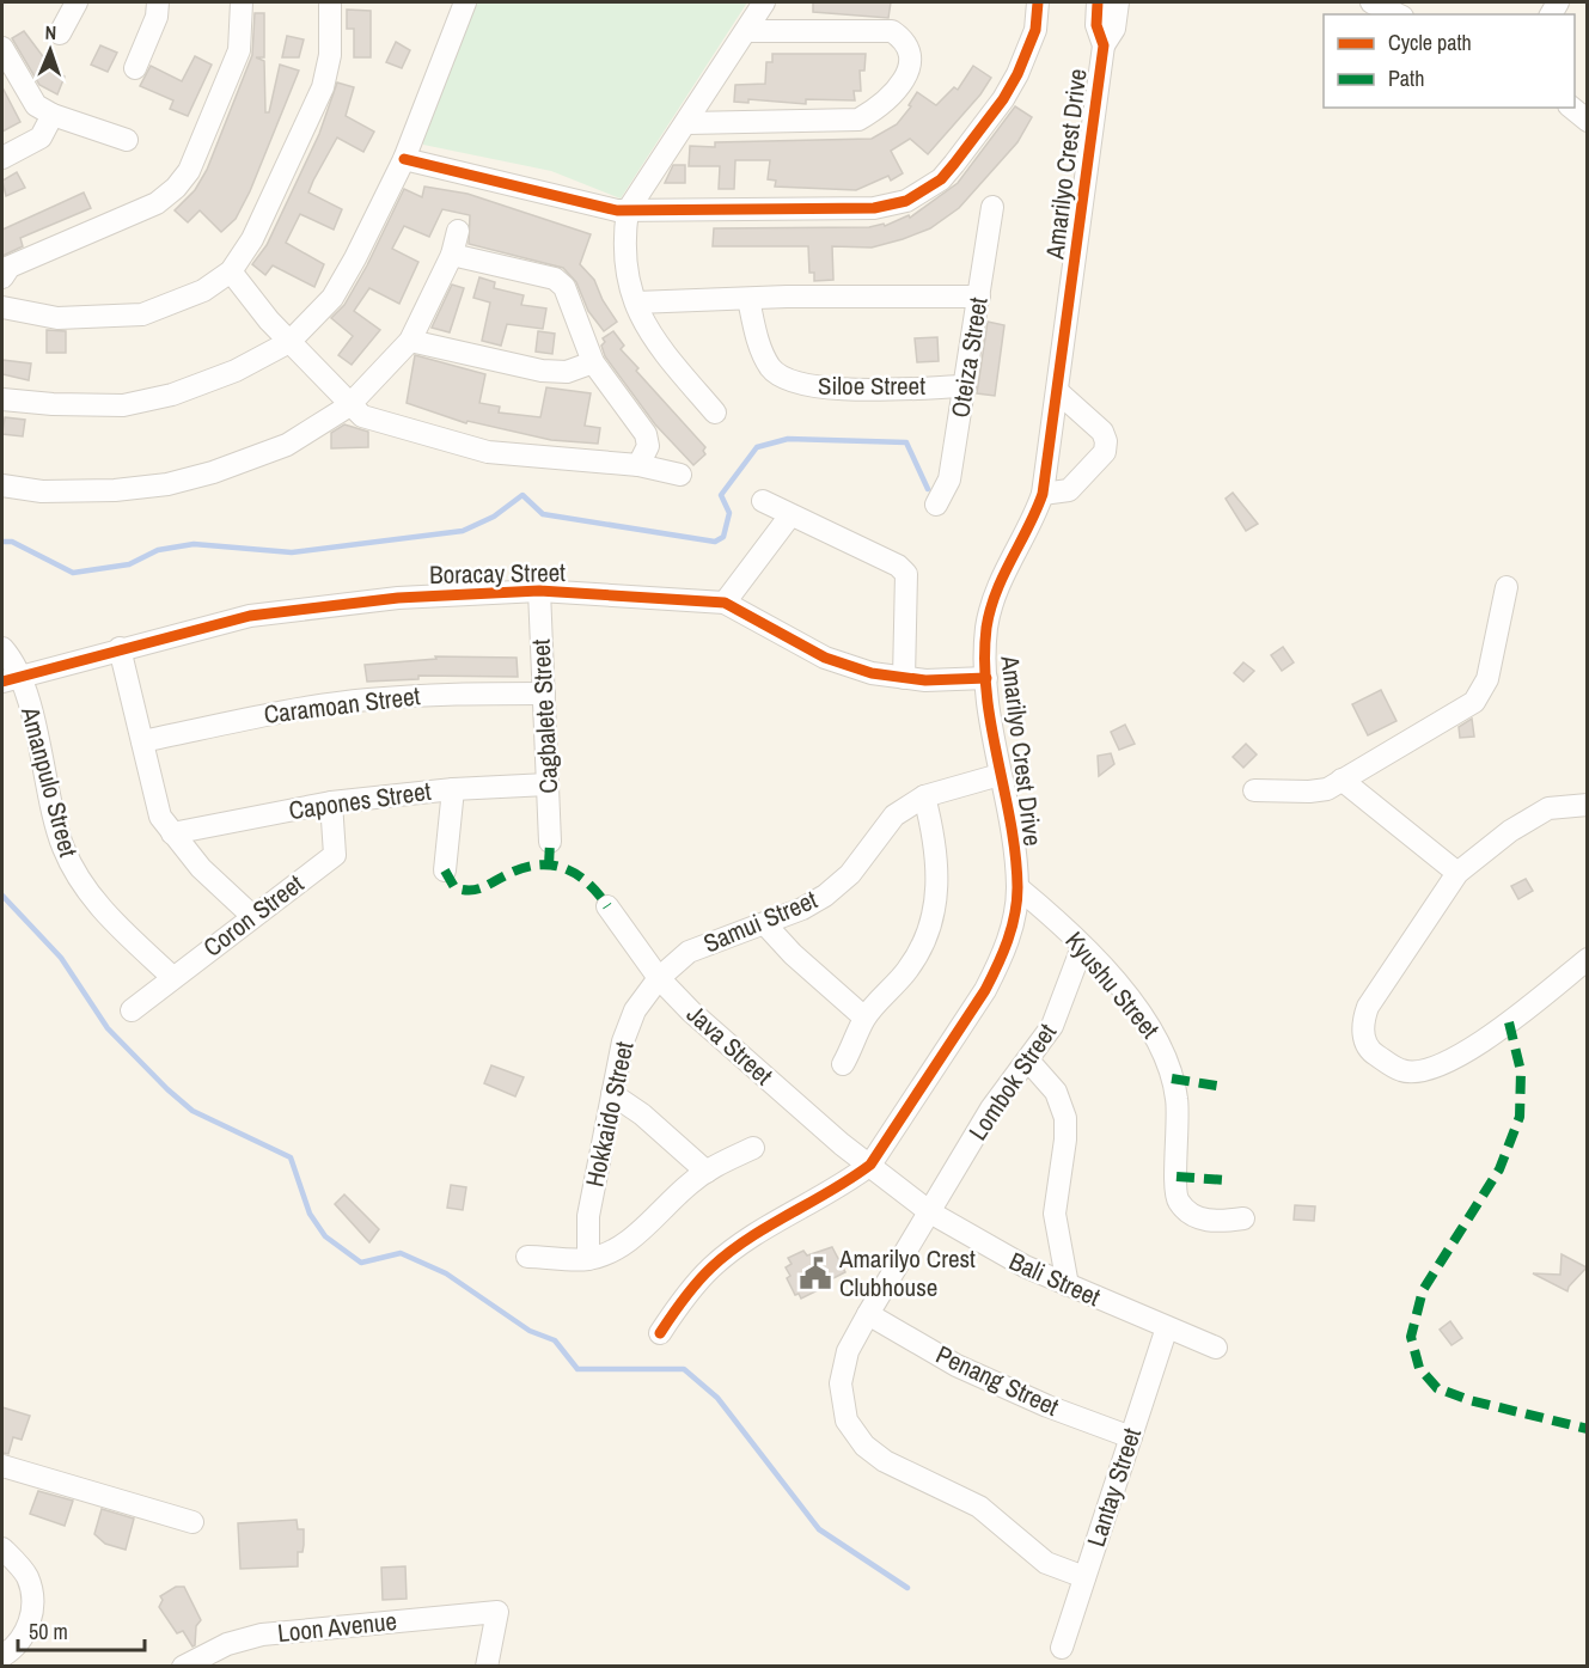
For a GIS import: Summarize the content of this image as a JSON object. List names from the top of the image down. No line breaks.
{"streets":{"street":["Amarilyo Crest Drive","Oteiza Street","Siloe Street","Boracay Street","Caramoan Street","Cagbalete Street","Amanpulo Street","Capones Street","Coron Street","Samui Street","Kyushu Street","Java Street","Lombok Street","Hokkaido Street","Bali Street","Penang Street","Lantay Street","Loon Avenue"]},"crossings":[["Amarilyo Crest Drive","Boracay Street"],["Amarilyo Crest Drive","Samui Street"],["Amarilyo Crest Drive","Kyushu Street"],["Amarilyo Crest Drive","Java Street"],["Amarilyo Crest Drive","Bali Street"],["Oteiza Street","Siloe Street"],["Boracay Street","Cagbalete Street"],["Boracay Street","Amanpulo Street"],["Caramoan Street","Cagbalete Street"],["Cagbalete Street","Capones Street"],["Amanpulo Street","Coron Street"],["Capones Street","Coron Street"],["Samui Street","Java Street"],["Samui Street","Hokkaido Street"],["Kyushu Street","Lombok Street"],["Java Street","Hokkaido Street"],["Java Street","Bali Street"],["Lombok Street","Bali Street"],["Lombok Street","Penang Street"],["Lombok Street","Lantay Street"],["Bali Street","Lantay Street"],["Penang Street","Lantay Street"]],"places":{"public building":["Amarilyo Crest Clubhouse"]},"legend":["Cycle path","Path"],"scale_bar":"50 m","north":"top"}
